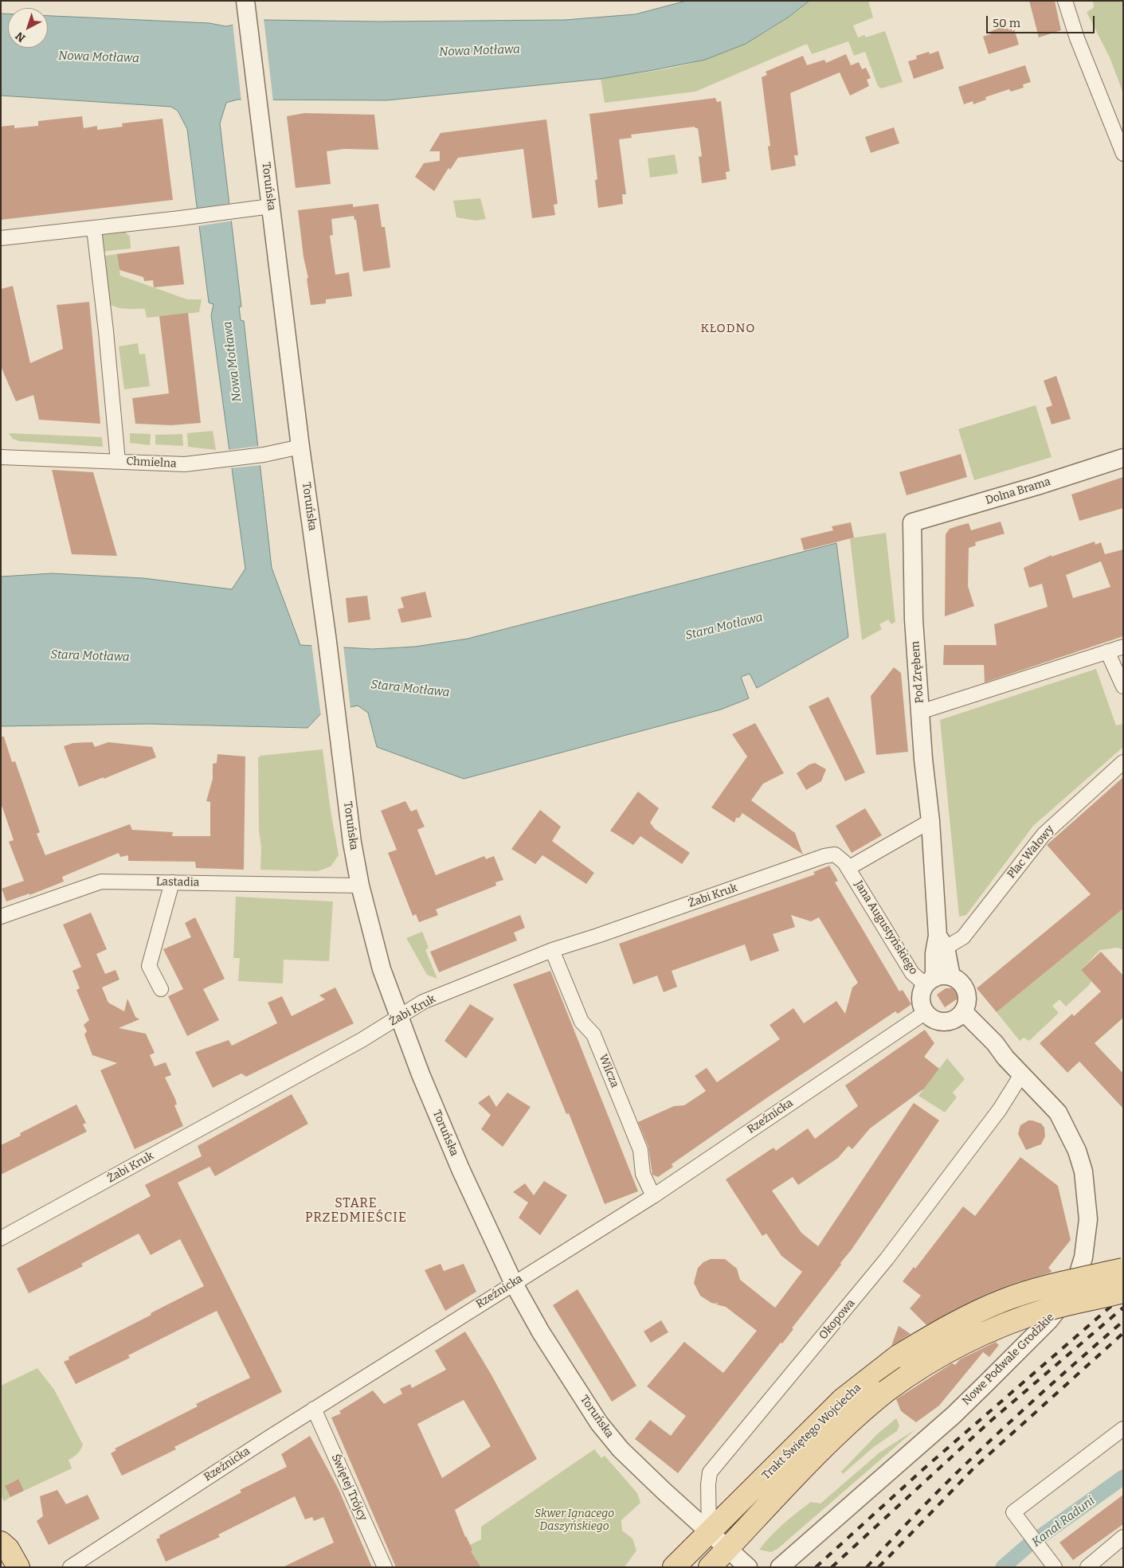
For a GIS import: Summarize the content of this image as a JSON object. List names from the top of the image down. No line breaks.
{"streets":{"main road":["Trakt Świętego Wojciecha"],"street":["Toruńska","Chmielna","Dolna Brama","Pod Zrębem","Plac Wałowy","Lastadia","Żabi Kruk","Jana Augustyńskiego","Wilcza","Rzeźnicka","Okopowa","Nowe Podwale Grodzkie","Świętej Trójcy"]},"crossings":[["Toruńska","Chmielna"],["Toruńska","Lastadia"],["Toruńska","Żabi Kruk"],["Toruńska","Rzeźnicka"],["Toruńska","Okopowa"],["Toruńska","Trakt Świętego Wojciecha"],["Dolna Brama","Pod Zrębem"],["Pod Zrębem","Plac Wałowy"],["Pod Zrębem","Jana Augustyńskiego"],["Pod Zrębem","Rzeźnicka"],["Żabi Kruk","Jana Augustyńskiego"],["Żabi Kruk","Wilcza"],["Jana Augustyńskiego","Rzeźnicka"],["Wilcza","Rzeźnicka"],["Rzeźnicka","Świętej Trójcy"],["Okopowa","Nowe Podwale Grodzkie"],["Okopowa","Trakt Świętego Wojciecha"]],"districts":["KŁODNO","STARE PRZEDMIEŚCIE"],"water":["Nowa Motława","Stara Motława","Kanał Raduni"],"parks":["Skwer Ignacego Daszyńskiego"],"scale_bar":"50 m","north":"bottom left"}
